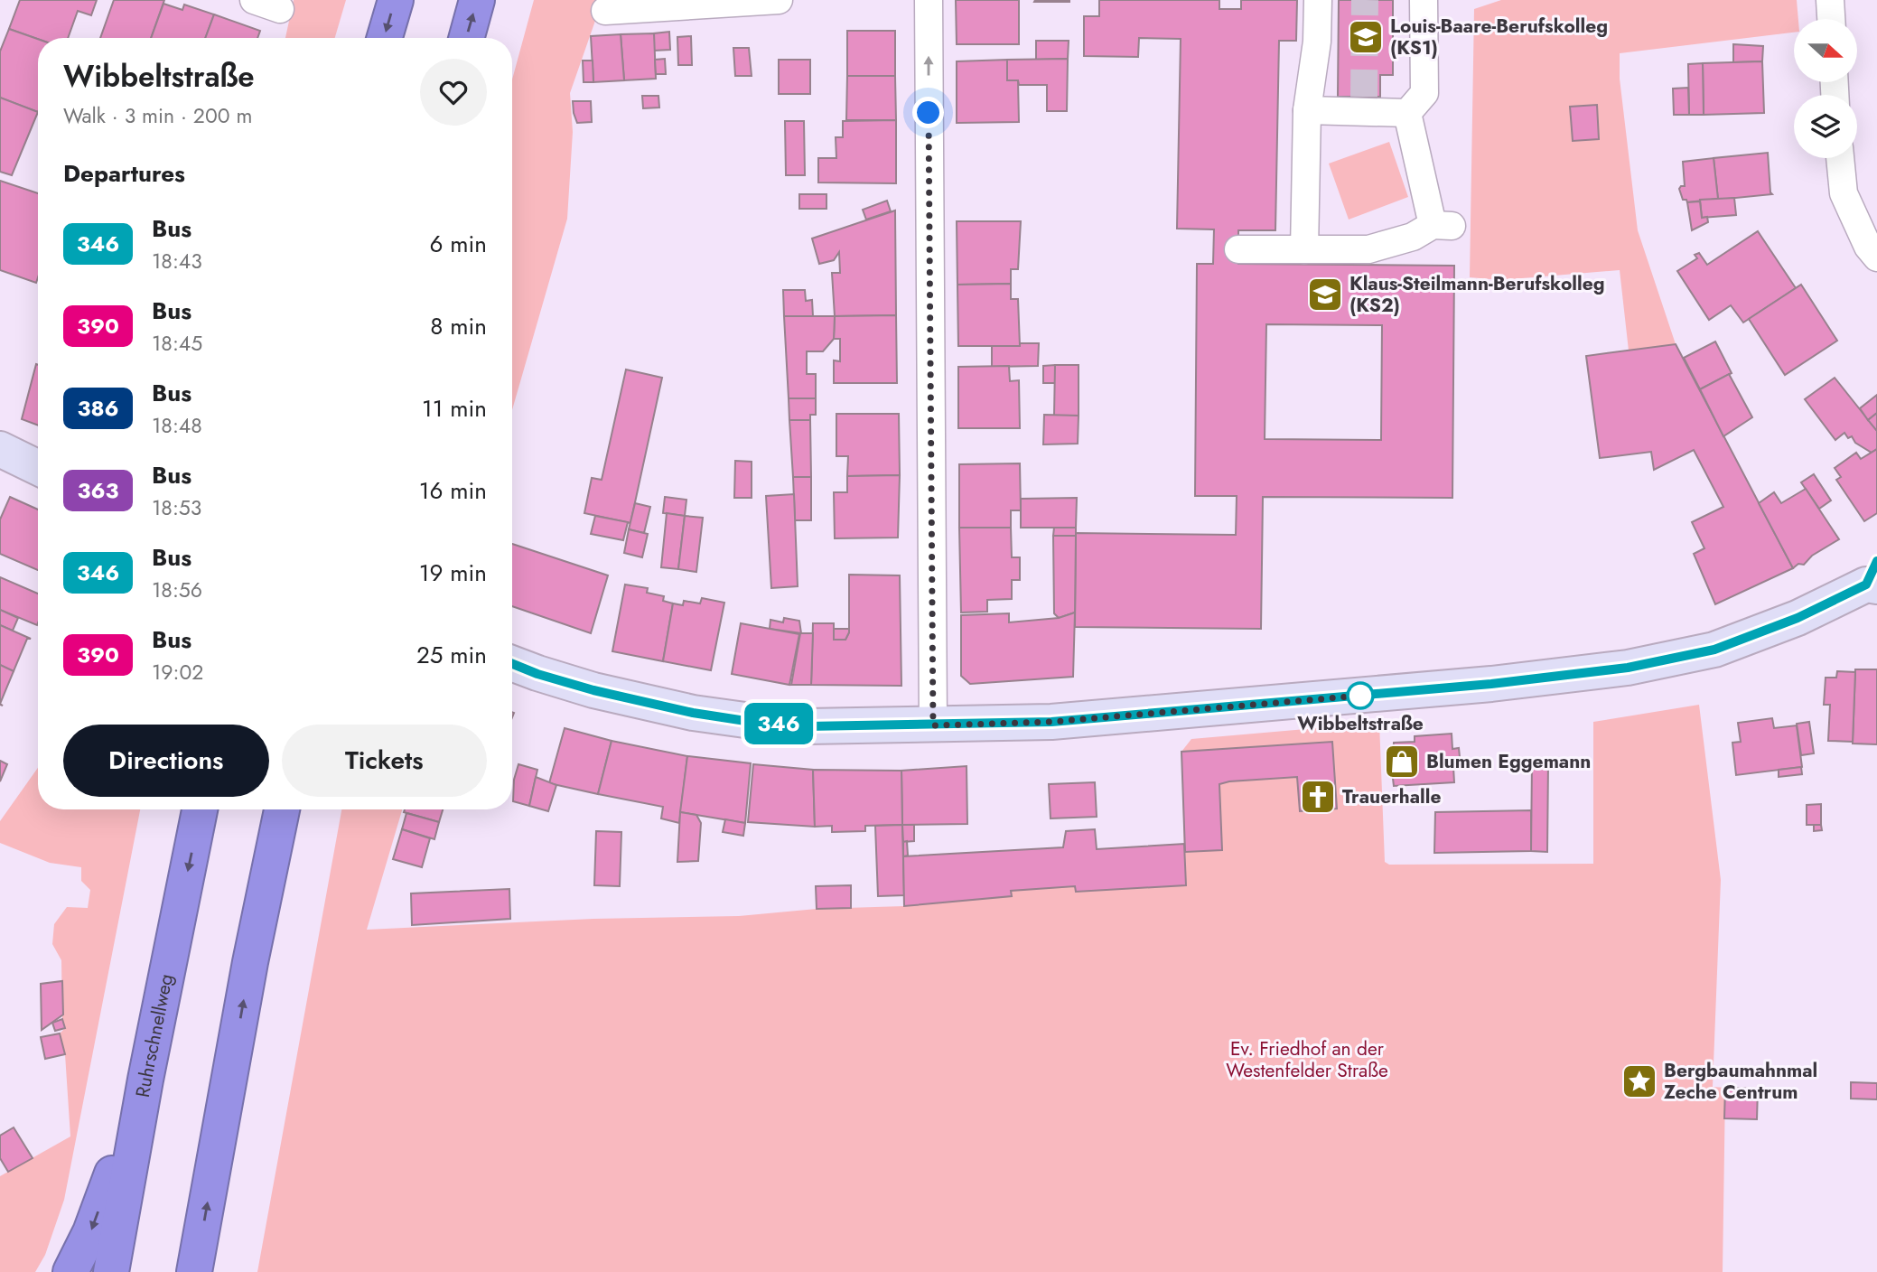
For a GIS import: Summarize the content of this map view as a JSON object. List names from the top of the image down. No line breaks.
{"streets":{"highway":["Ruhrschnellweg"]},"parks":["Ev. Friedhof an der Westenfelder Straße"],"places":{"school or university":["Louis-Baare-Berufskolleg (KS1)","Klaus-Steilmann-Berufskolleg (KS2)"],"other":["Wibbeltstraße"],"shop":["Blumen Eggemann"],"church":["Trauerhalle"],"place":["Bergbaumahnmal Zeche Centrum"]},"lines":["bus line 346"],"north":"right","page":{"on_map":"346","heading":[["Wibbeltstraße","Walk · 3 min · 200 m"],"Departures"],"list":[{"mark":"346","name":"Bus","note":"18:43","value":"6 min"},{"mark":"390","name":"Bus","note":"18:45","value":"8 min"},{"mark":"386","name":"Bus","note":"18:48","value":"11 min"},{"mark":"363","name":"Bus","note":"18:53","value":"16 min"},{"mark":"346","name":"Bus","note":"18:56","value":"19 min"},{"mark":"390","name":"Bus","note":"19:02","value":"25 min"}],"buttons":["Directions","Tickets"]}}
